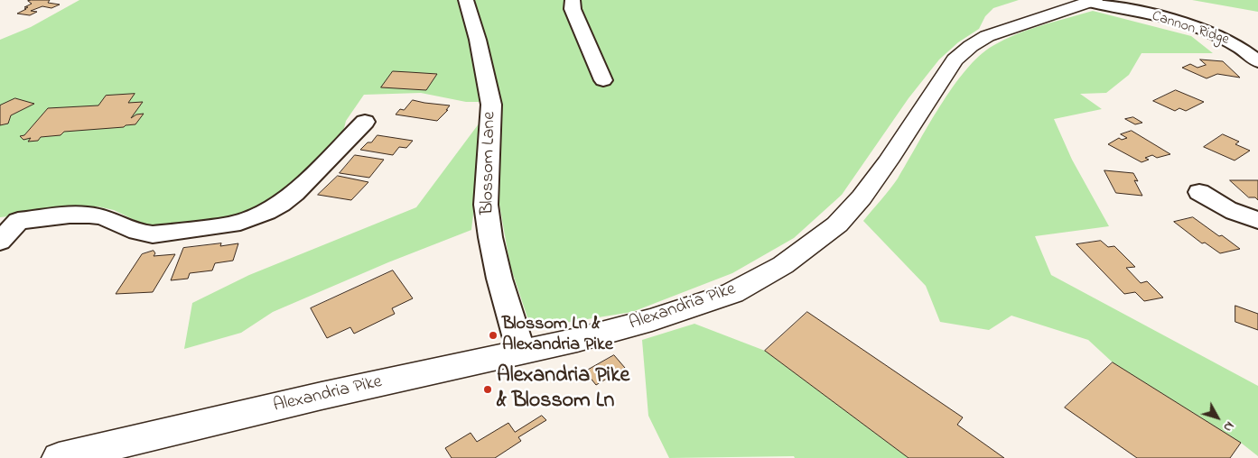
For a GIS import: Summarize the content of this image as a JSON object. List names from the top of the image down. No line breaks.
{"streets":{"main road":["Alexandria Pike"],"street":["Cannon Ridge","Blossom Lane"]},"crossings":[["Cannon Ridge","Alexandria Pike"],["Blossom Lane","Alexandria Pike"]],"places":["Blossom Ln & Alexandria Pike","Alexandria Pike & Blossom Ln"],"north":"bottom right"}
